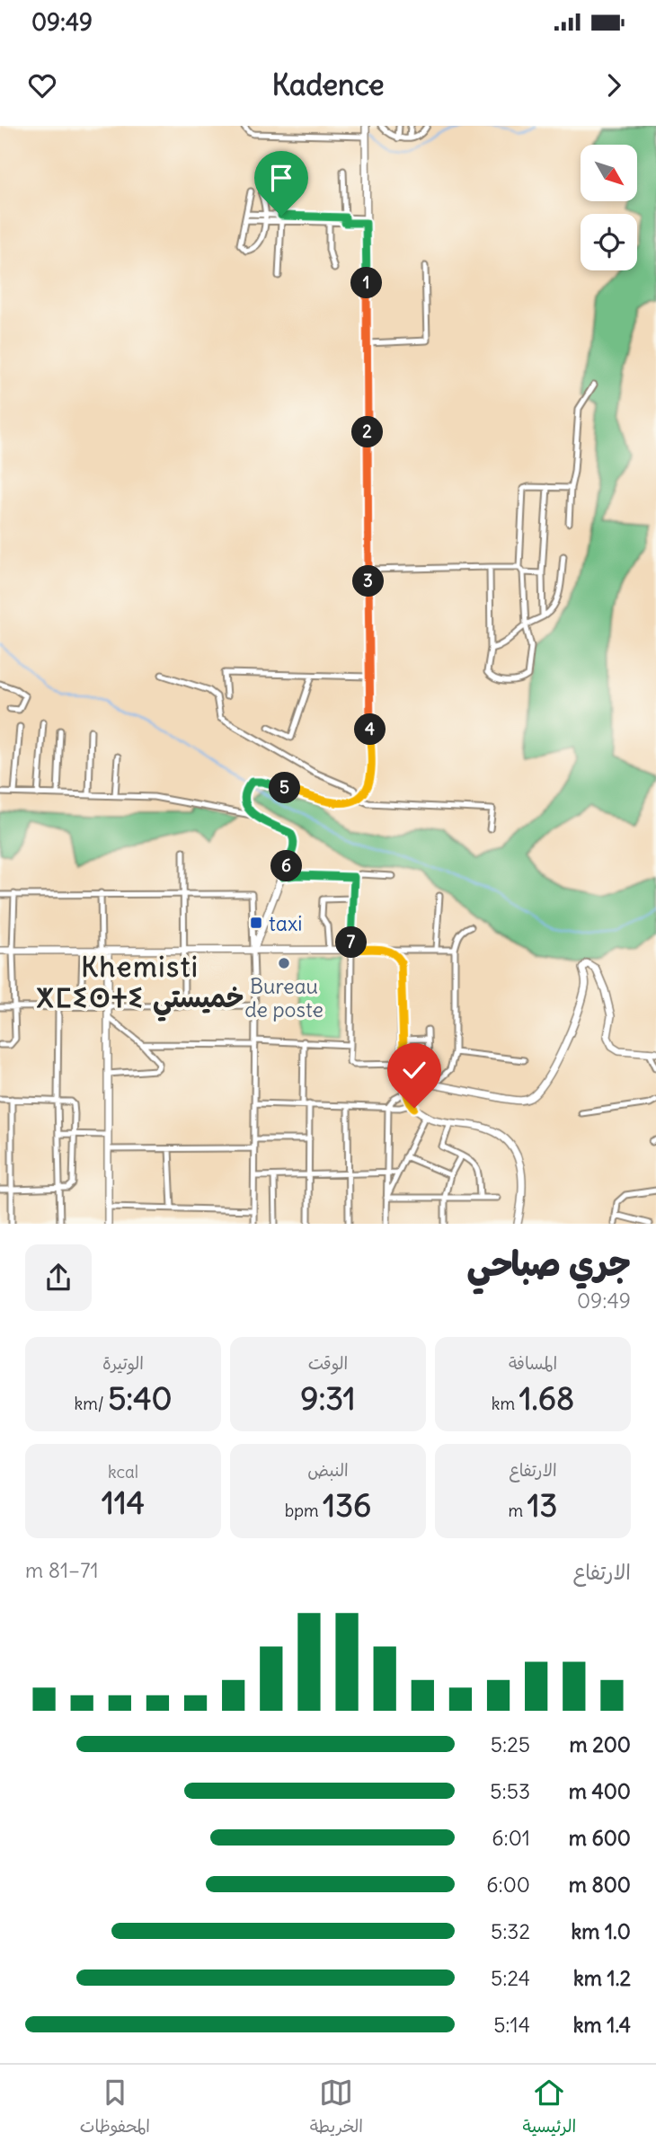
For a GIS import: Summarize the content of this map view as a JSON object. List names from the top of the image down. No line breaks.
{"districts":["Khemisti ⵅⵎⵉⵙⵜⵉ خميستي"],"places":{"transit":["taxi"],"other":["Bureau de poste"]},"north":"bottom right","page":{"status":"09:49","header":"Kadence","pins":["1","2","3","4","5","6","7"],"heading":["جري صباحي","09:49"],"stats":[["المسافة","1.68 km"],["الوقت","9:31"],["الوتيرة","5:40 /km"],["الارتفاع","13 m"],["النبض","136 bpm"],["kcal","114"]],"chart":["الارتفاع","71–81 m"],"list":[{"name":"200 m","note":"5:25"},{"name":"400 m","note":"5:53"},{"name":"600 m","note":"6:01"},{"name":"800 m","note":"6:00"},{"name":"1.0 km","note":"5:32"},{"name":"1.2 km","note":"5:24"},{"name":"1.4 km","note":"5:14"}],"tabs":["الرئيسية","الخريطة","المحفوظات"]}}
